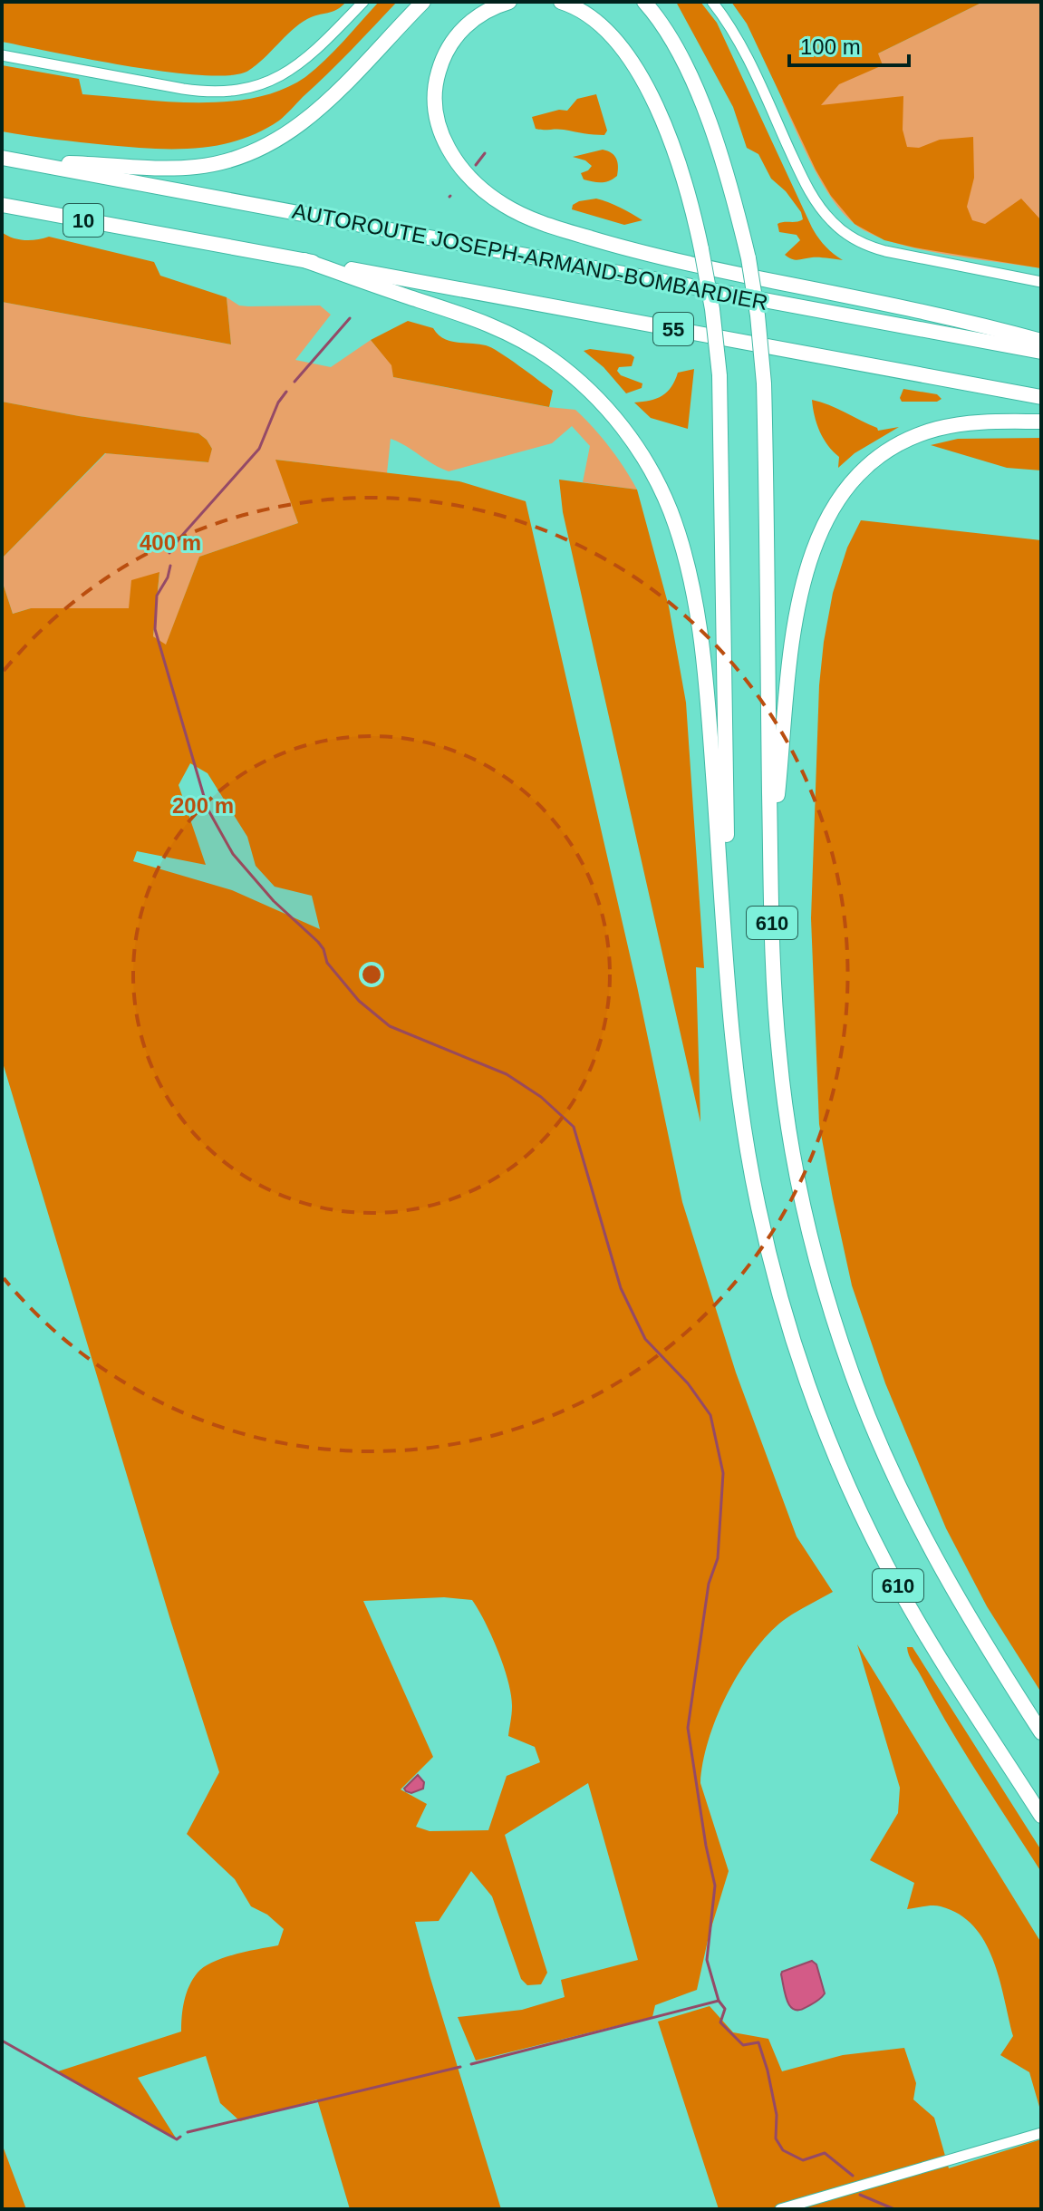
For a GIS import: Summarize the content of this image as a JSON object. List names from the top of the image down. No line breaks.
{"streets":{"highway":["10","AUTOROUTE JOSEPH-ARMAND-BOMBARDIER","55","610"]},"crossings":[["10","AUTOROUTE JOSEPH-ARMAND-BOMBARDIER"]],"scale_bar":"100 m","rings":["400 m","200 m"]}
